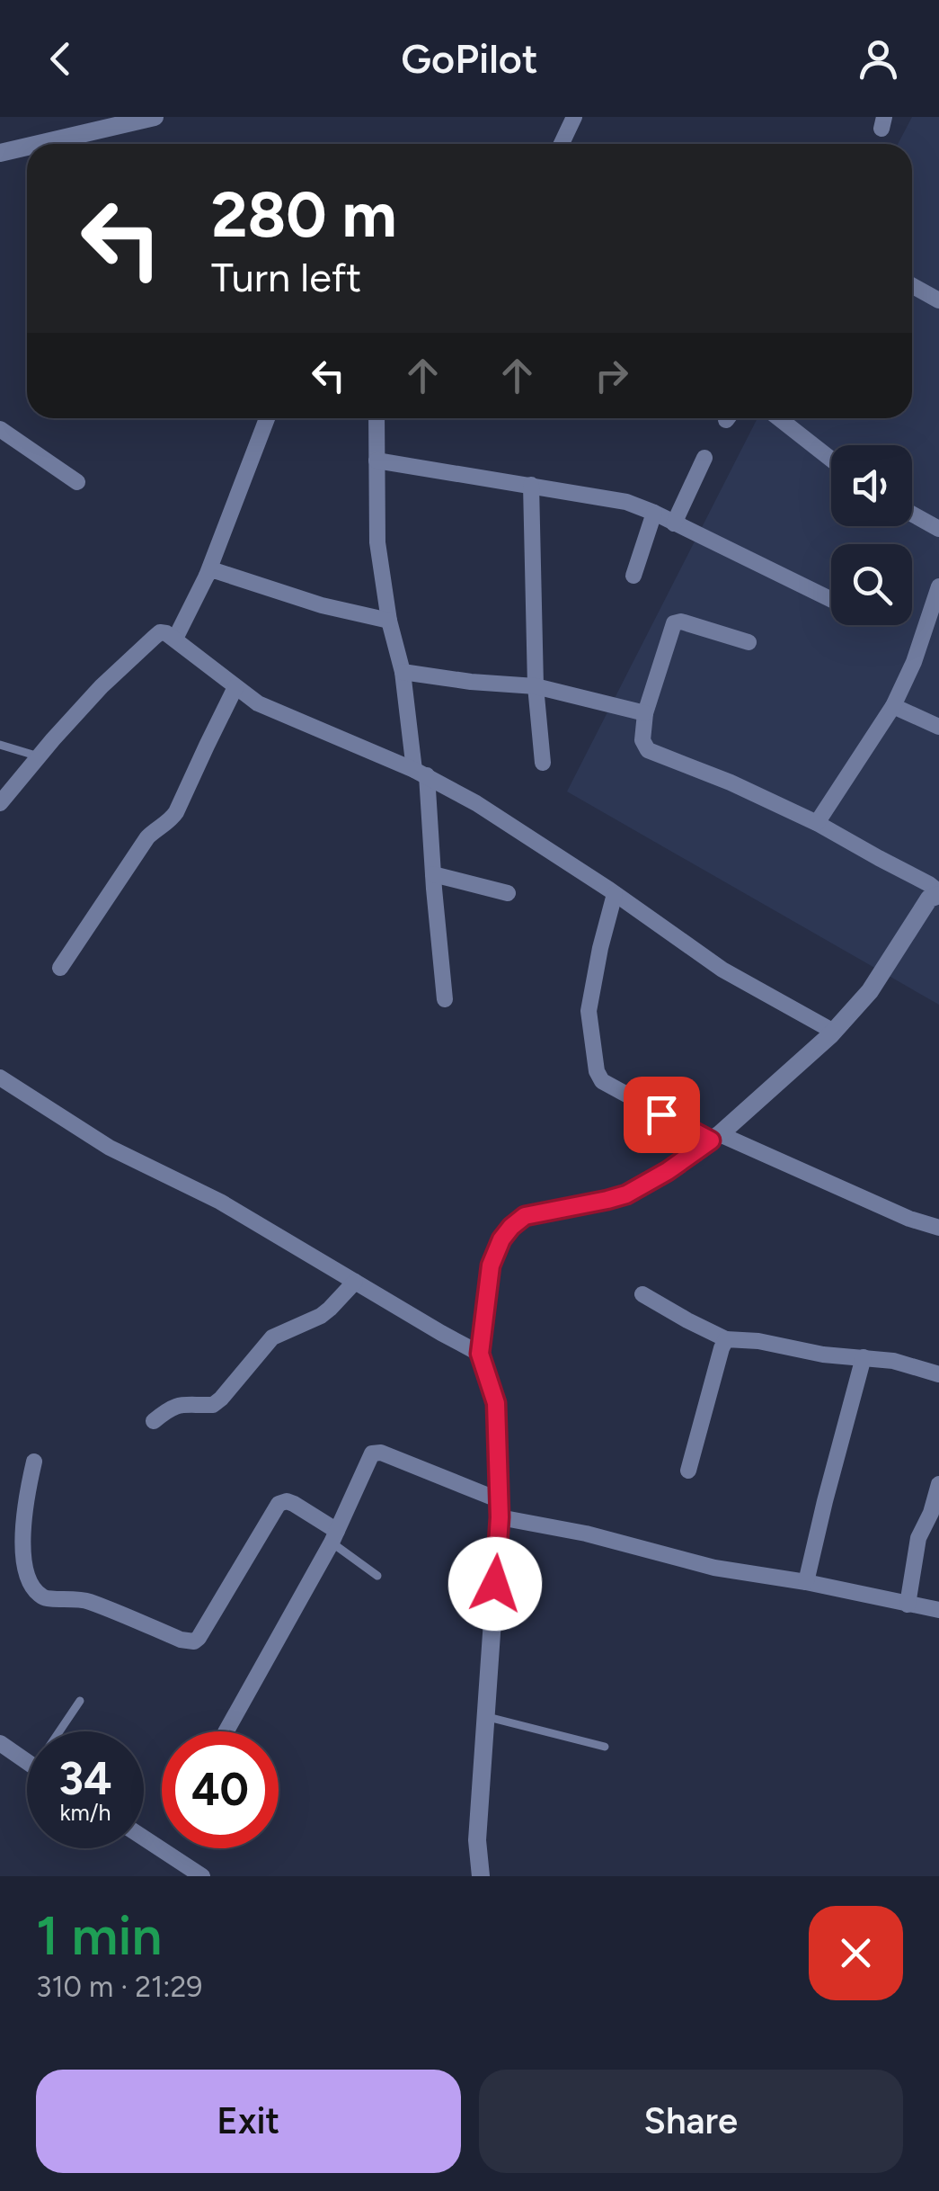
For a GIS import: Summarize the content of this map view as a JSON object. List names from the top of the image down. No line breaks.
{"page":{"header":"GoPilot","turn":["280 m","Turn left"],"speed":"34 km/h","limit":"40","heading":["1 min","310 m · 21:29"],"buttons":["Exit","Share"]}}
